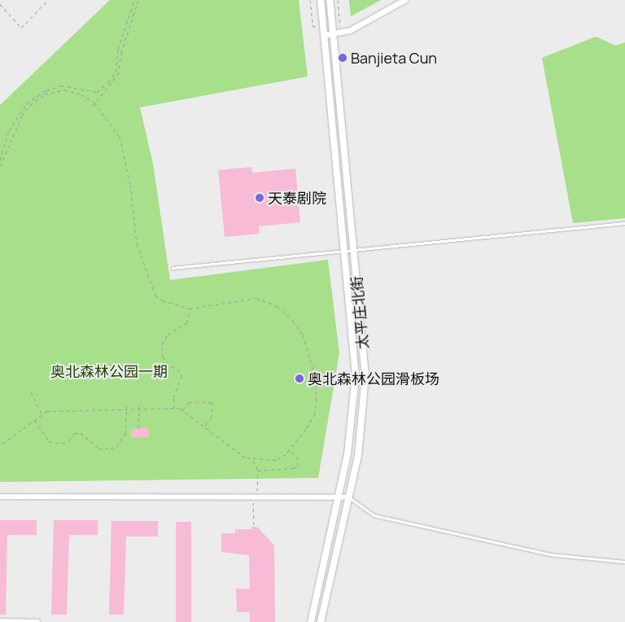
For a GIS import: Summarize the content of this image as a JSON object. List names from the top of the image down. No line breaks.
{"streets":{"main road":["太平庄北街"]},"parks":["奥北森林公园一期"],"places":["Banjieta Cun","天泰剧院","奥北森林公园滑板场"]}
